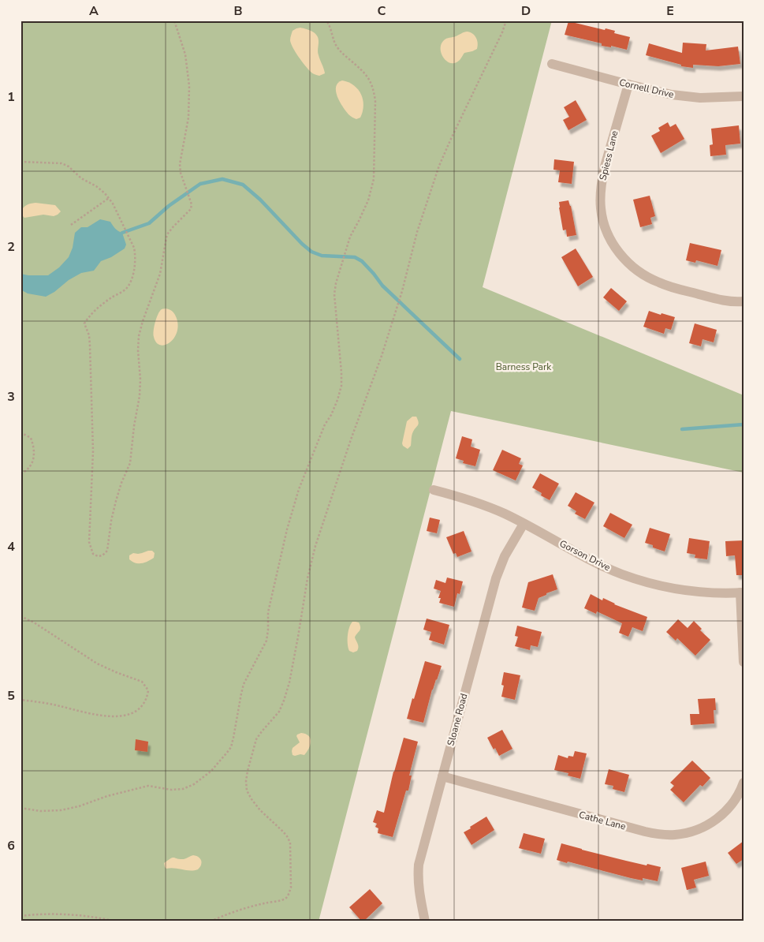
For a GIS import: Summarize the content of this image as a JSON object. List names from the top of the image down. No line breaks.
{"streets":{"street":["Cornell Drive","Spiess Lane","Gorson Drive","Sloane Road","Cathe Lane"]},"crossings":[["Cornell Drive","Spiess Lane"],["Gorson Drive","Sloane Road"],["Sloane Road","Cathe Lane"]],"parks":["Barness Park"],"grid":{"columns":["A","B","C","D","E"],"rows":["1","2","3","4","5","6"]}}
